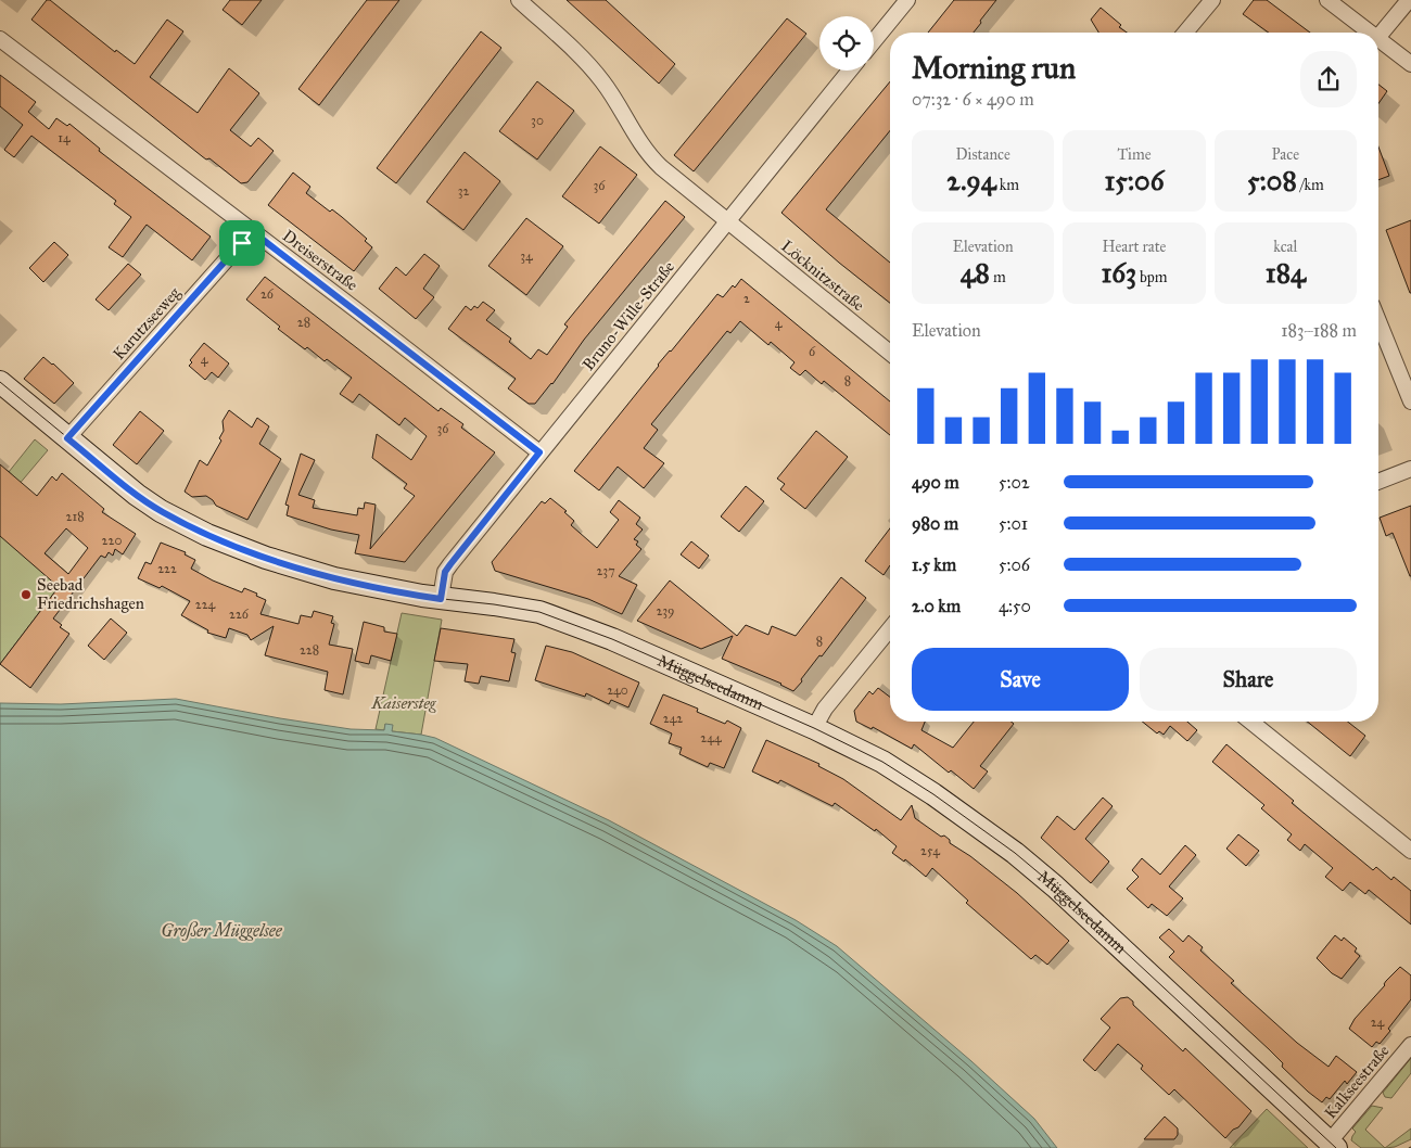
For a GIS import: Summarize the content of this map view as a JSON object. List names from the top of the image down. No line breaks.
{"streets":{"main road":["Müggelseedamm"],"street":["Dreiserstraße","Löcknitzstraße","Bruno-Wille-Straße","Karutzseeweg","Kalkseestraße"]},"crossings":[["Dreiserstraße","Bruno-Wille-Straße"],["Dreiserstraße","Karutzseeweg"],["Löcknitzstraße","Bruno-Wille-Straße"],["Bruno-Wille-Straße","Müggelseedamm"],["Karutzseeweg","Müggelseedamm"],["Müggelseedamm","Kalkseestraße"]],"water":["Großer Müggelsee"],"parks":["Kaisersteg"],"places":["Seebad Friedrichshagen"],"house_numbers":["30","14","36","32","34","26","2","28","4","6","4","8","36","218","220","222","237","224","239","226","8","228","240","242","244","254","24"],"page":{"heading":["Morning run","07:32 · 6 × 490 m"],"stats":[["Distance","2.94 km"],["Time","15:06"],["Pace","5:08 /km"],["Elevation","48 m"],["Heart rate","163 bpm"],["kcal","184"]],"chart":["Elevation","183–188 m"],"list":[{"name":"490 m","note":"5:02"},{"name":"980 m","note":"5:01"},{"name":"1.5 km","note":"5:06"},{"name":"2.0 km","note":"4:50"}],"buttons":["Save","Share"]}}
